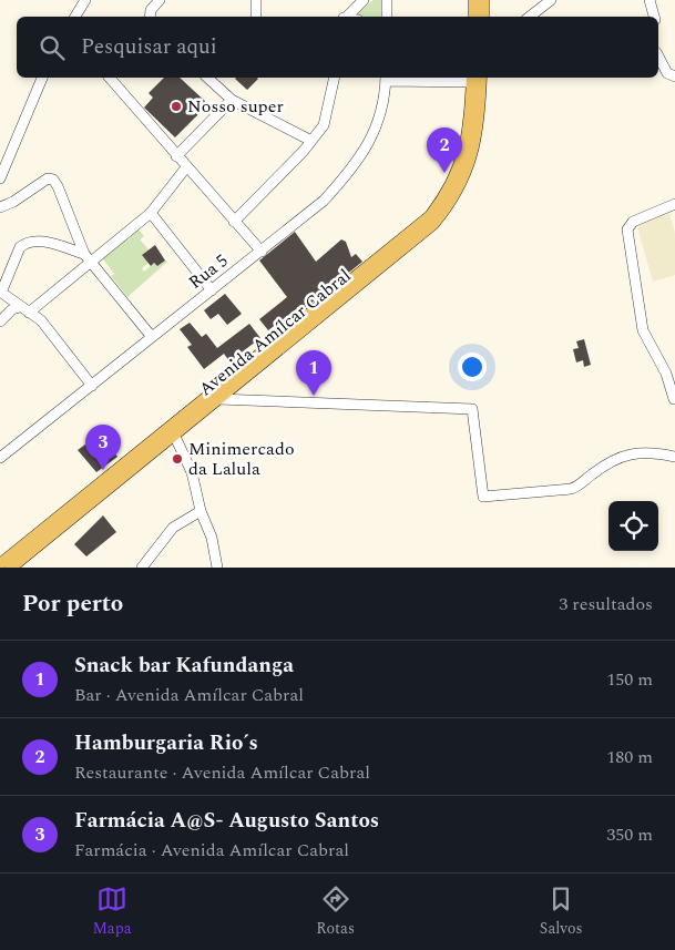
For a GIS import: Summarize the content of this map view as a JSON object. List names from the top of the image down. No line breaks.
{"streets":{"main road":["Avenida Amílcar Cabral"],"street":["Rua 5"]},"places":["Nosso super","Minimercado da Lalula"],"page":{"search":"Pesquisar aqui","pins":["2","1","3"],"heading":["Por perto","3 resultados"],"list":[{"mark":"1","name":"Snack bar Kafundanga","note":"Bar · Avenida Amílcar Cabral","value":"150 m"},{"mark":"2","name":"Hamburgaria Rio´s","note":"Restaurante · Avenida Amílcar Cabral","value":"180 m"},{"mark":"3","name":"Farmácia A@S- Augusto Santos","note":"Farmácia · Avenida Amílcar Cabral","value":"350 m"}],"nav":["Mapa","Rotas","Salvos"]}}
